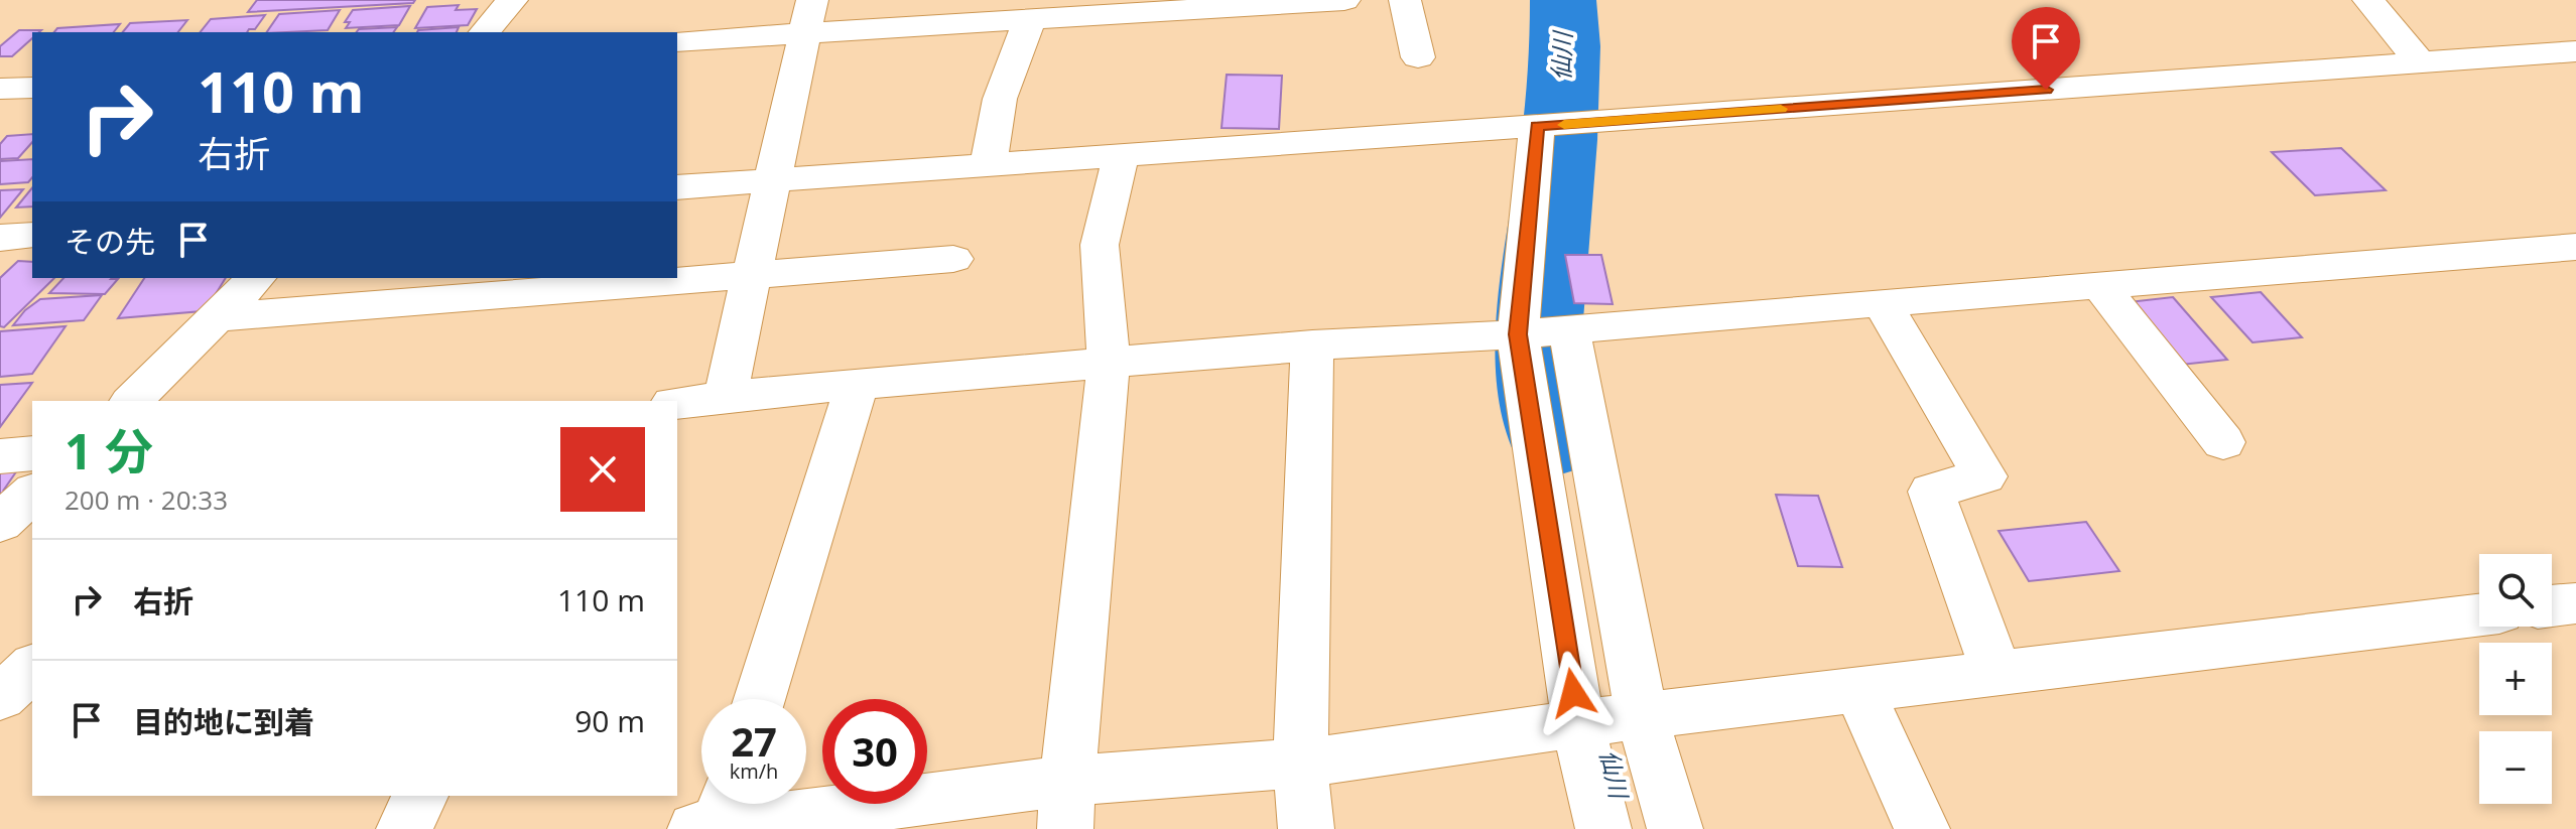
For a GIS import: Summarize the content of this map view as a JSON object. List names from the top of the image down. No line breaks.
{"water":["仙川"],"page":{"turn":["110 m","右折"],"then":"その先","heading":["1 分","200 m · 20:33"],"list":[{"name":"右折","value":"110 m"},{"name":"目的地に到着","value":"90 m"}],"map_buttons":["+","−"],"speed":"27 km/h","limit":"30"}}
